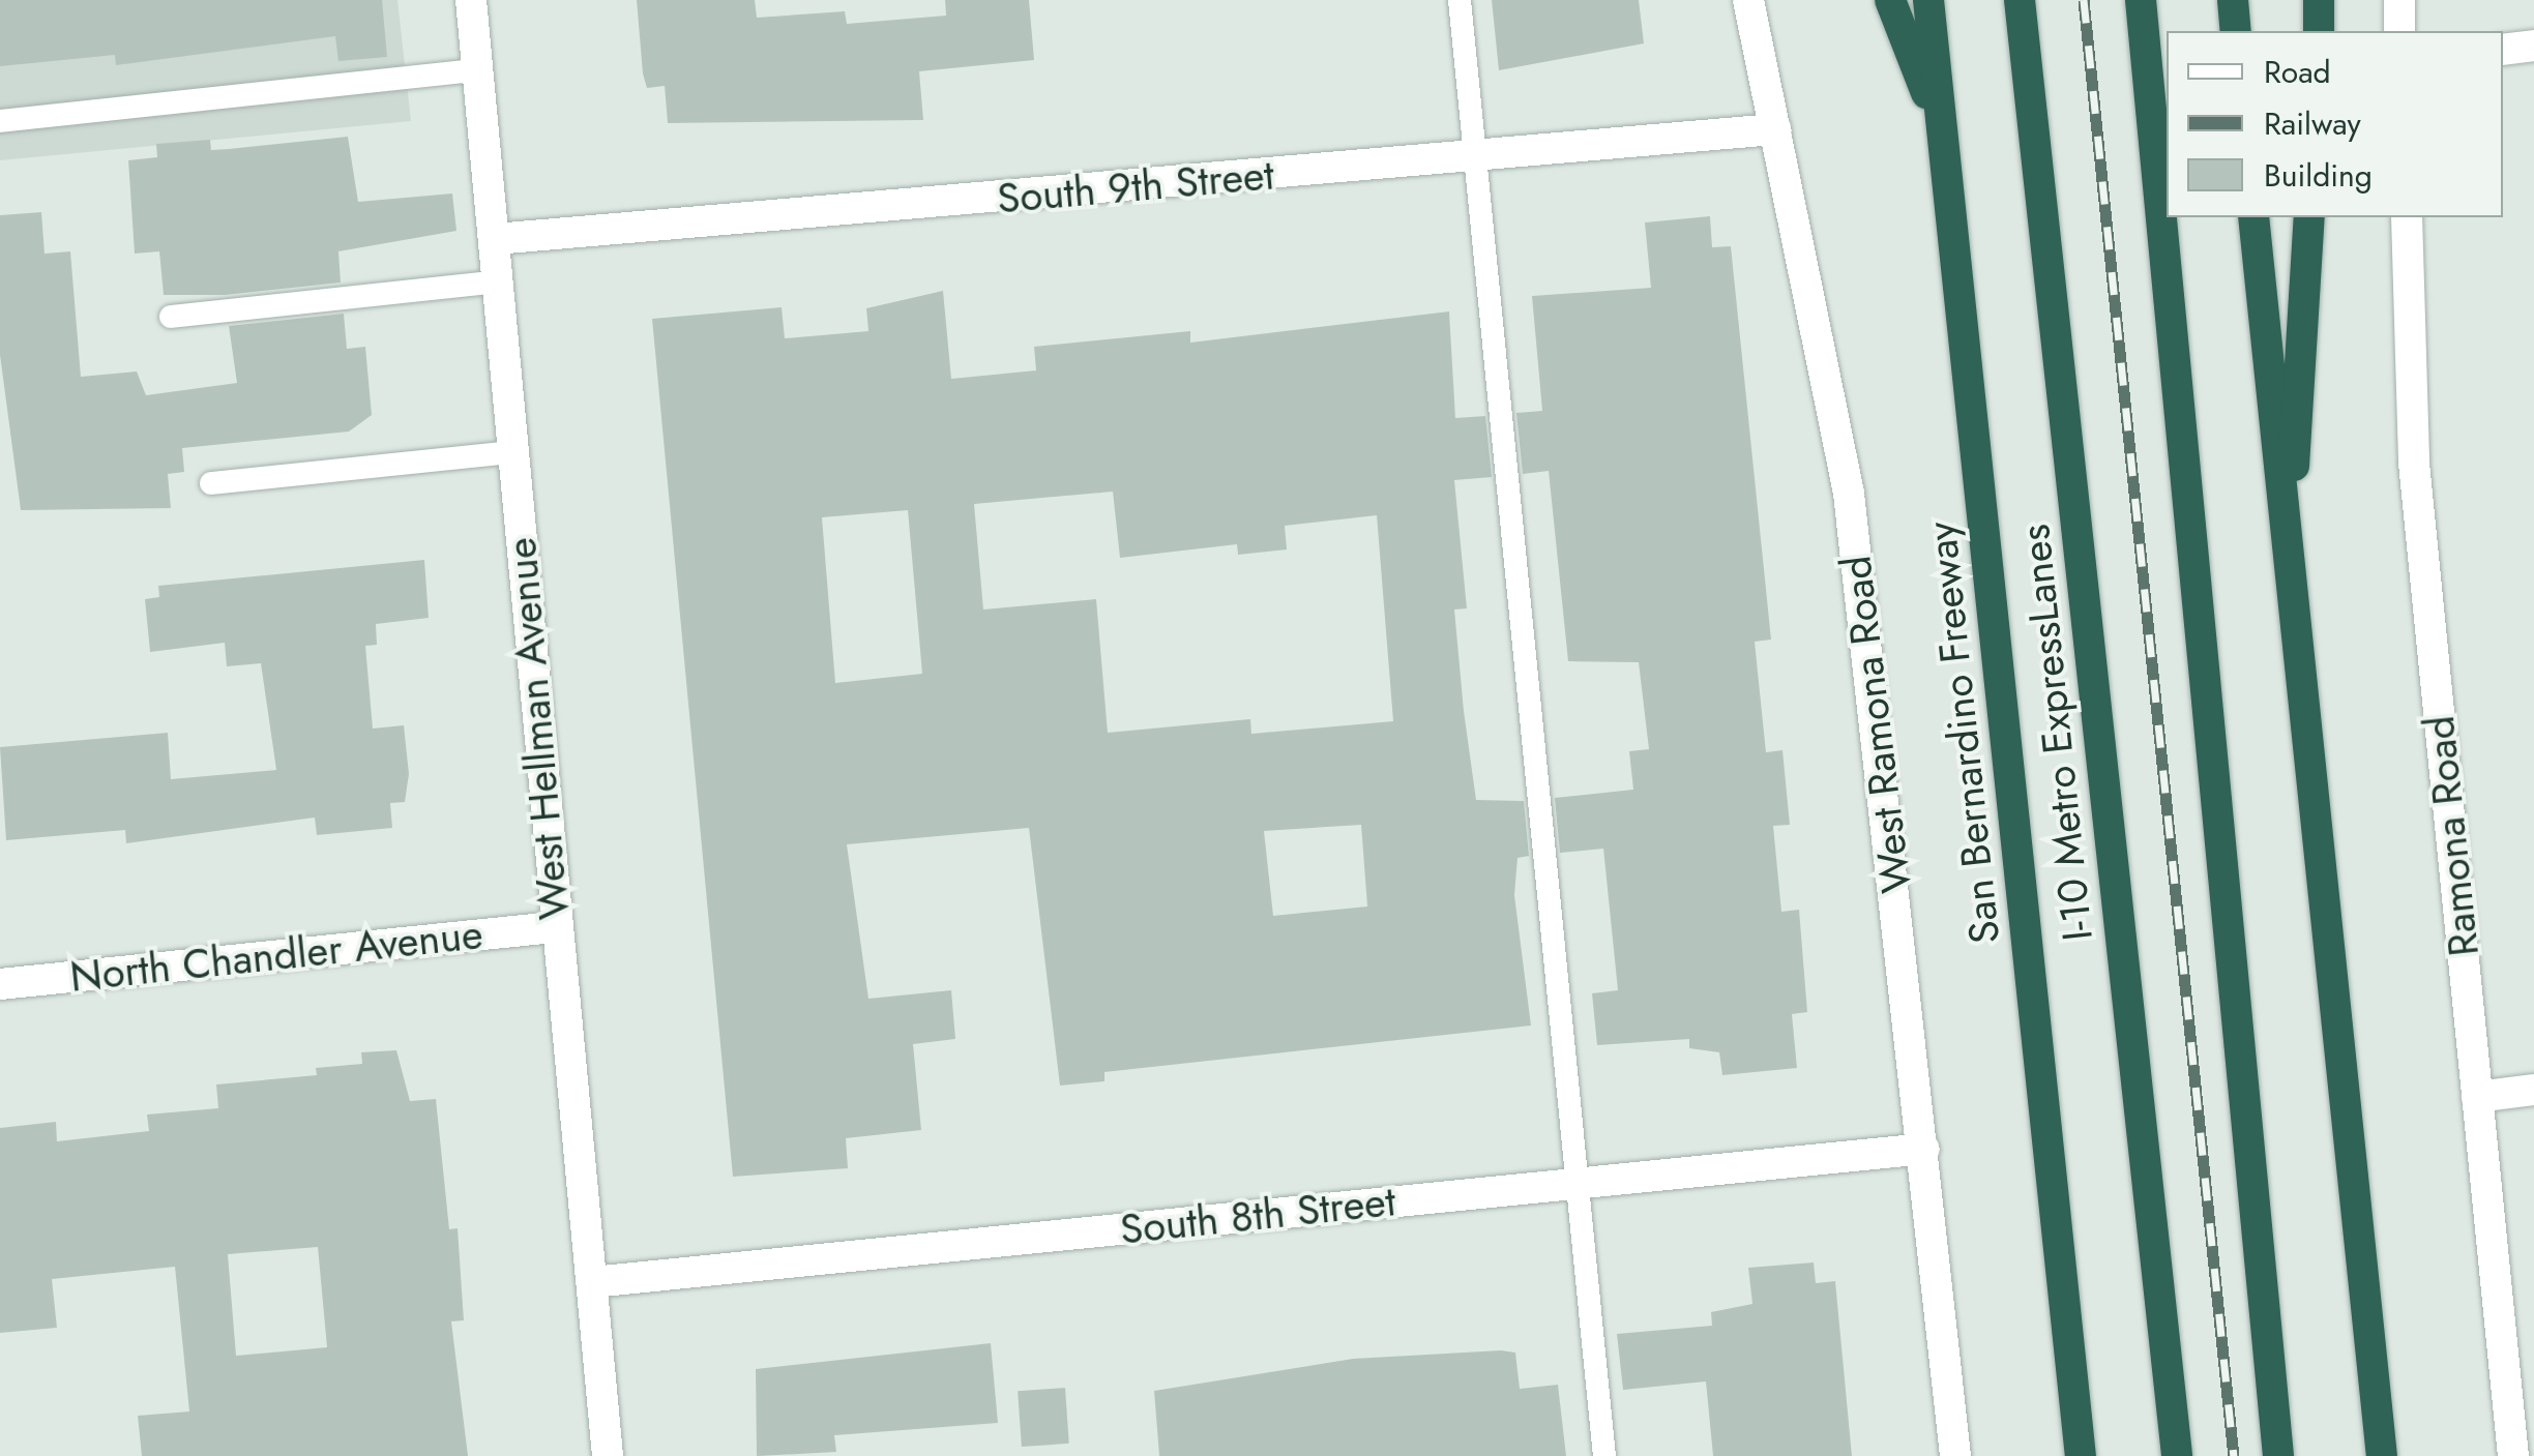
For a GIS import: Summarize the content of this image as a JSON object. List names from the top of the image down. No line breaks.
{"streets":{"highway":["San Bernardino Freeway","I-10 Metro ExpressLanes"],"street":["South 9th Street","West Ramona Road","West Hellman Avenue","Ramona Road","North Chandler Avenue","South 8th Street"]},"crossings":[["South 9th Street","West Ramona Road"],["South 9th Street","West Hellman Avenue"],["West Ramona Road","South 8th Street"],["West Hellman Avenue","North Chandler Avenue"],["West Hellman Avenue","South 8th Street"]],"legend":["Road","Railway","Building"]}
